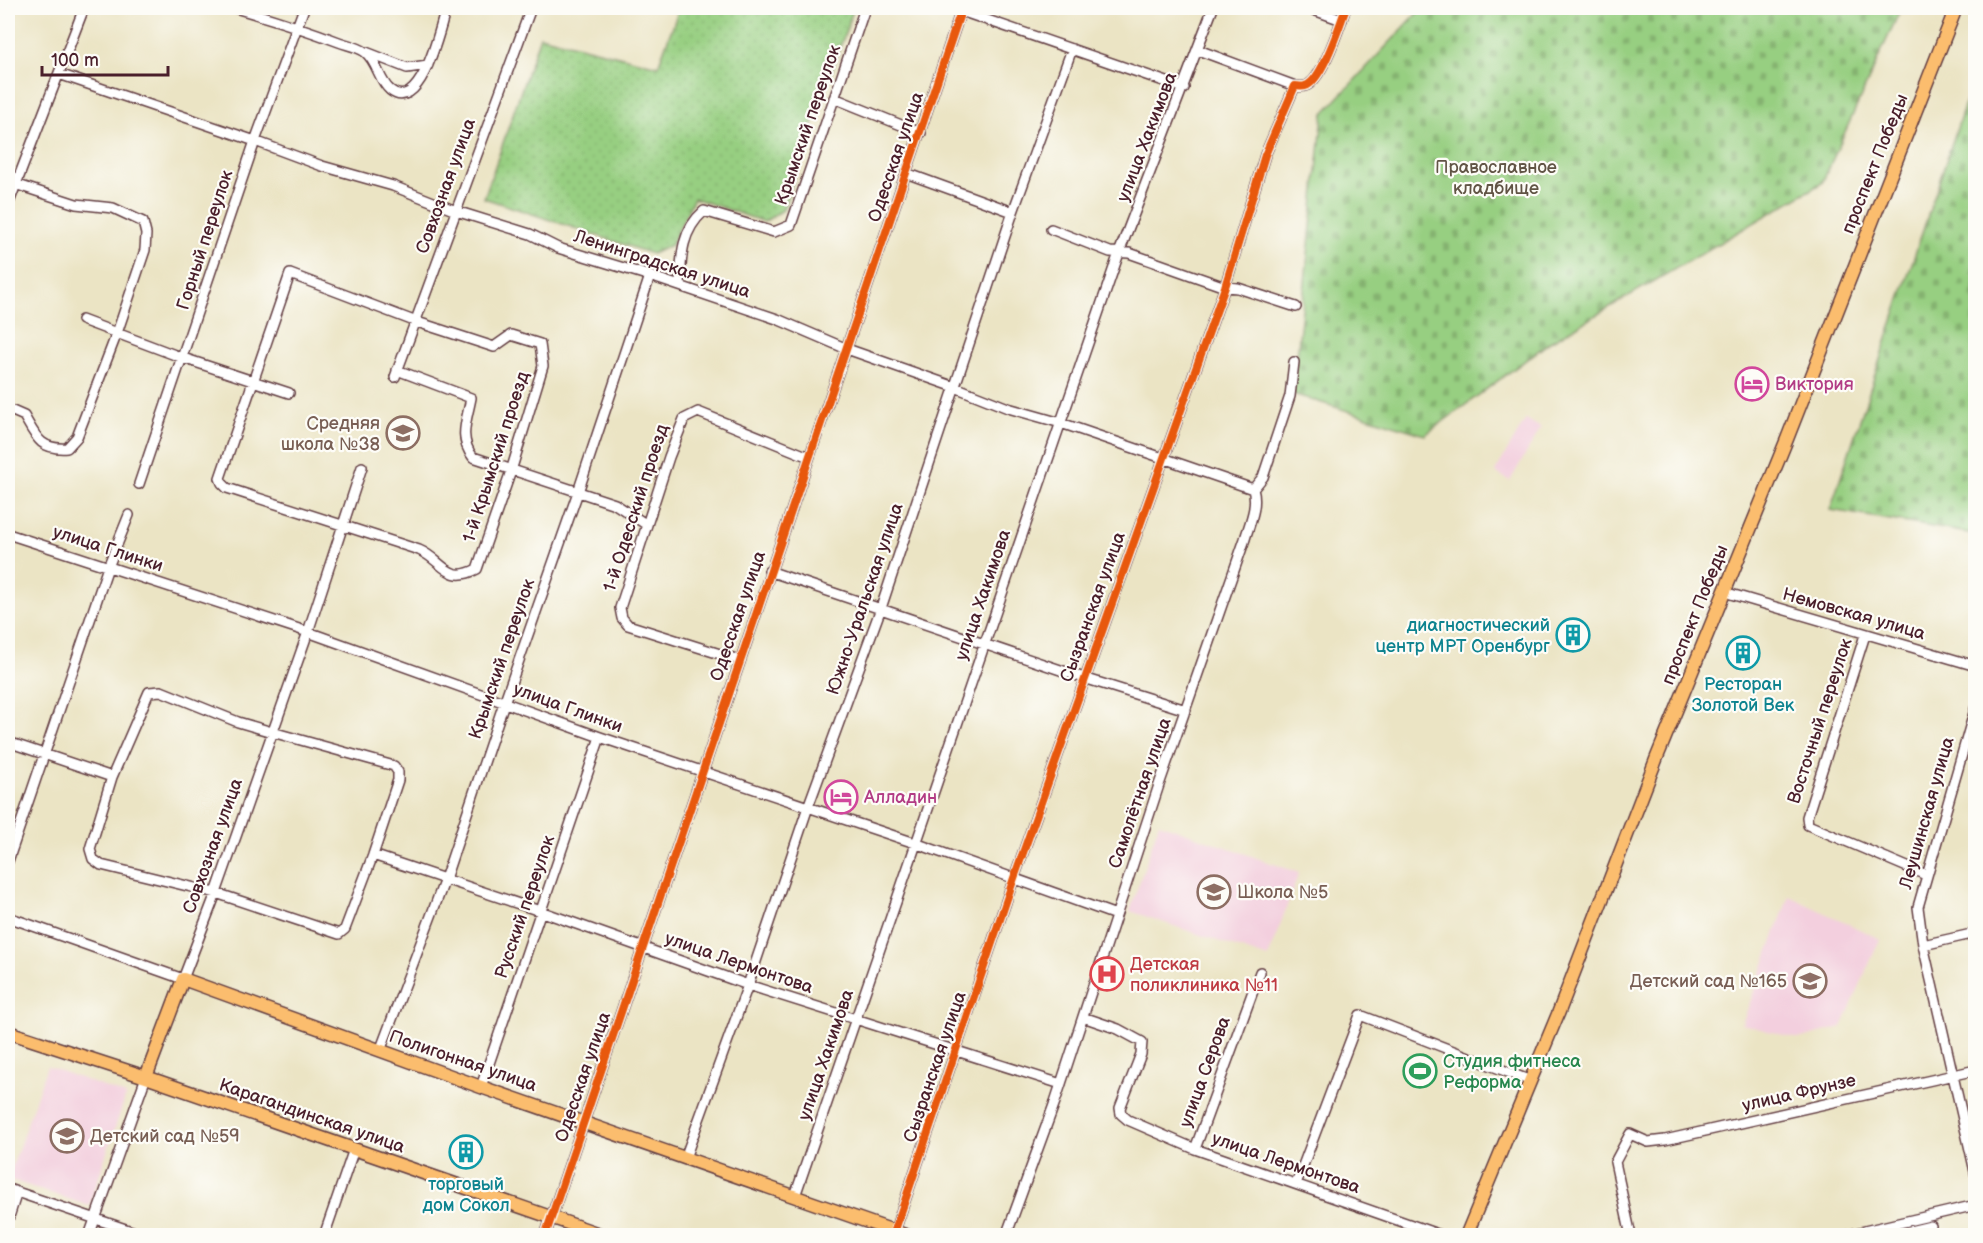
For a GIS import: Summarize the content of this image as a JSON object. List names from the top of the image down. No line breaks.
{"streets":{"main road":["проспект Победы","Совхозная улица","Полигонная улица","Карагандинская улица"],"street":["Крымский переулок","улица Хакимова","Одесская улица","Горный переулок","Ленинградская улица","1-й Крымский проезд","1-й Одесский проезд","улица Глинки","Южно-Уральская улица","Сызранская улица","Немовская улица","Восточный переулок","Самолётная улица","Леушинская улица","Русский переулок","улица Лермонтова","улица Серова","улица Фрунзе"]},"crossings":[["Крымский переулок","Ленинградская улица"],["Крымский переулок","улица Глинки"],["Крымский переулок","улица Лермонтова"],["Крымский переулок","Полигонная улица"],["улица Хакимова","Ленинградская улица"],["улица Хакимова","улица Глинки"],["улица Хакимова","улица Лермонтова"],["улица Хакимова","Полигонная улица"],["Одесская улица","Ленинградская улица"],["Одесская улица","1-й Одесский проезд"],["Одесская улица","улица Глинки"],["Одесская улица","улица Лермонтова"],["Одесская улица","Полигонная улица"],["Одесская улица","Карагандинская улица"],["проспект Победы","Немовская улица"],["Совхозная улица","Ленинградская улица"],["Совхозная улица","1-й Крымский проезд"],["Совхозная улица","улица Глинки"],["Совхозная улица","Полигонная улица"],["Совхозная улица","Карагандинская улица"],["Горный переулок","Ленинградская улица"],["Ленинградская улица","Южно-Уральская улица"],["Ленинградская улица","Сызранская улица"],["Ленинградская улица","Самолётная улица"],["улица Глинки","Южно-Уральская улица"],["улица Глинки","Сызранская улица"],["улица Глинки","Самолётная улица"],["улица Глинки","Русский переулок"],["Южно-Уральская улица","улица Лермонтова"],["Южно-Уральская улица","Полигонная улица"],["Сызранская улица","улица Лермонтова"],["Сызранская улица","Полигонная улица"],["Немовская улица","Восточный переулок"],["Восточный переулок","Леушинская улица"],["Самолётная улица","улица Лермонтова"],["Леушинская улица","улица Фрунзе"],["Русский переулок","улица Лермонтова"],["Русский переулок","Полигонная улица"],["улица Лермонтова","улица Серова"]],"parks":["Православное кладбище"],"places":{"hotel":["Виктория","Алладин"],"school or university":["Средняя школа №38","Школа №5","Детский сад №165","Детский сад №59"],"building":["диагностический центр МРТ Оренбург","Ресторан Золотой Век","торговый дом Сокол"],"hospital":["Детская поликлиника №11"],"sports":["Студия фитнеса Реформа"]},"scale_bar":"100 m"}
